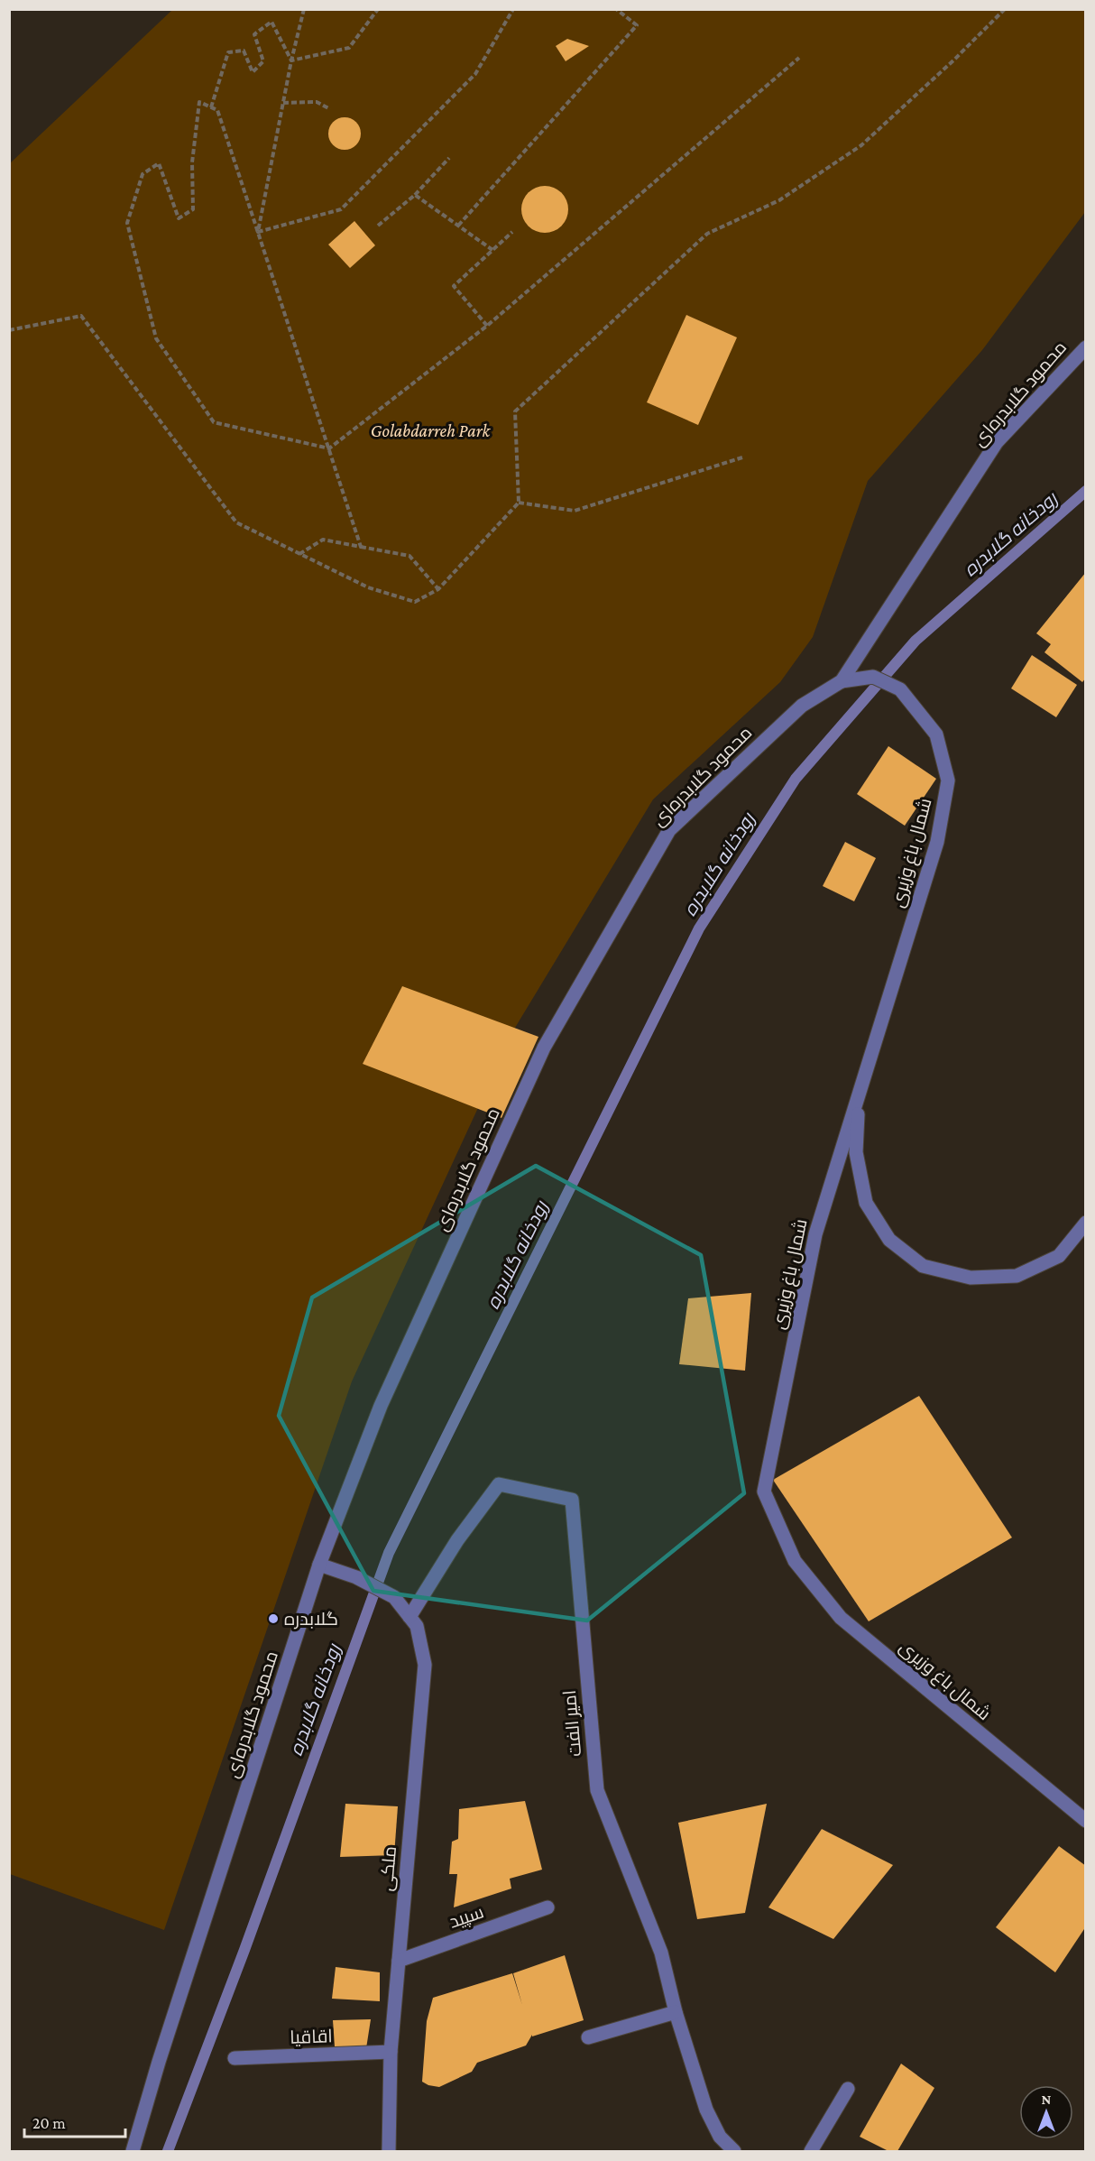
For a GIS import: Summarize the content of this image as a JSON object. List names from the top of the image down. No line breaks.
{"streets":{"street":["محمود گلابدره‌ای","شمال باغ وزیری","امیر الفت","ملکی","سپید","اقاقیا"]},"crossings":[["محمود گلابدره‌ای","شمال باغ وزیری"],["محمود گلابدره‌ای","ملکی"],["امیر الفت","ملکی"],["ملکی","سپید"],["ملکی","اقاقیا"]],"water":["رودخانه گلابدره"],"parks":["Golabdarreh Park"],"places":["گلابدره"],"scale_bar":"20 m","north":"top"}
